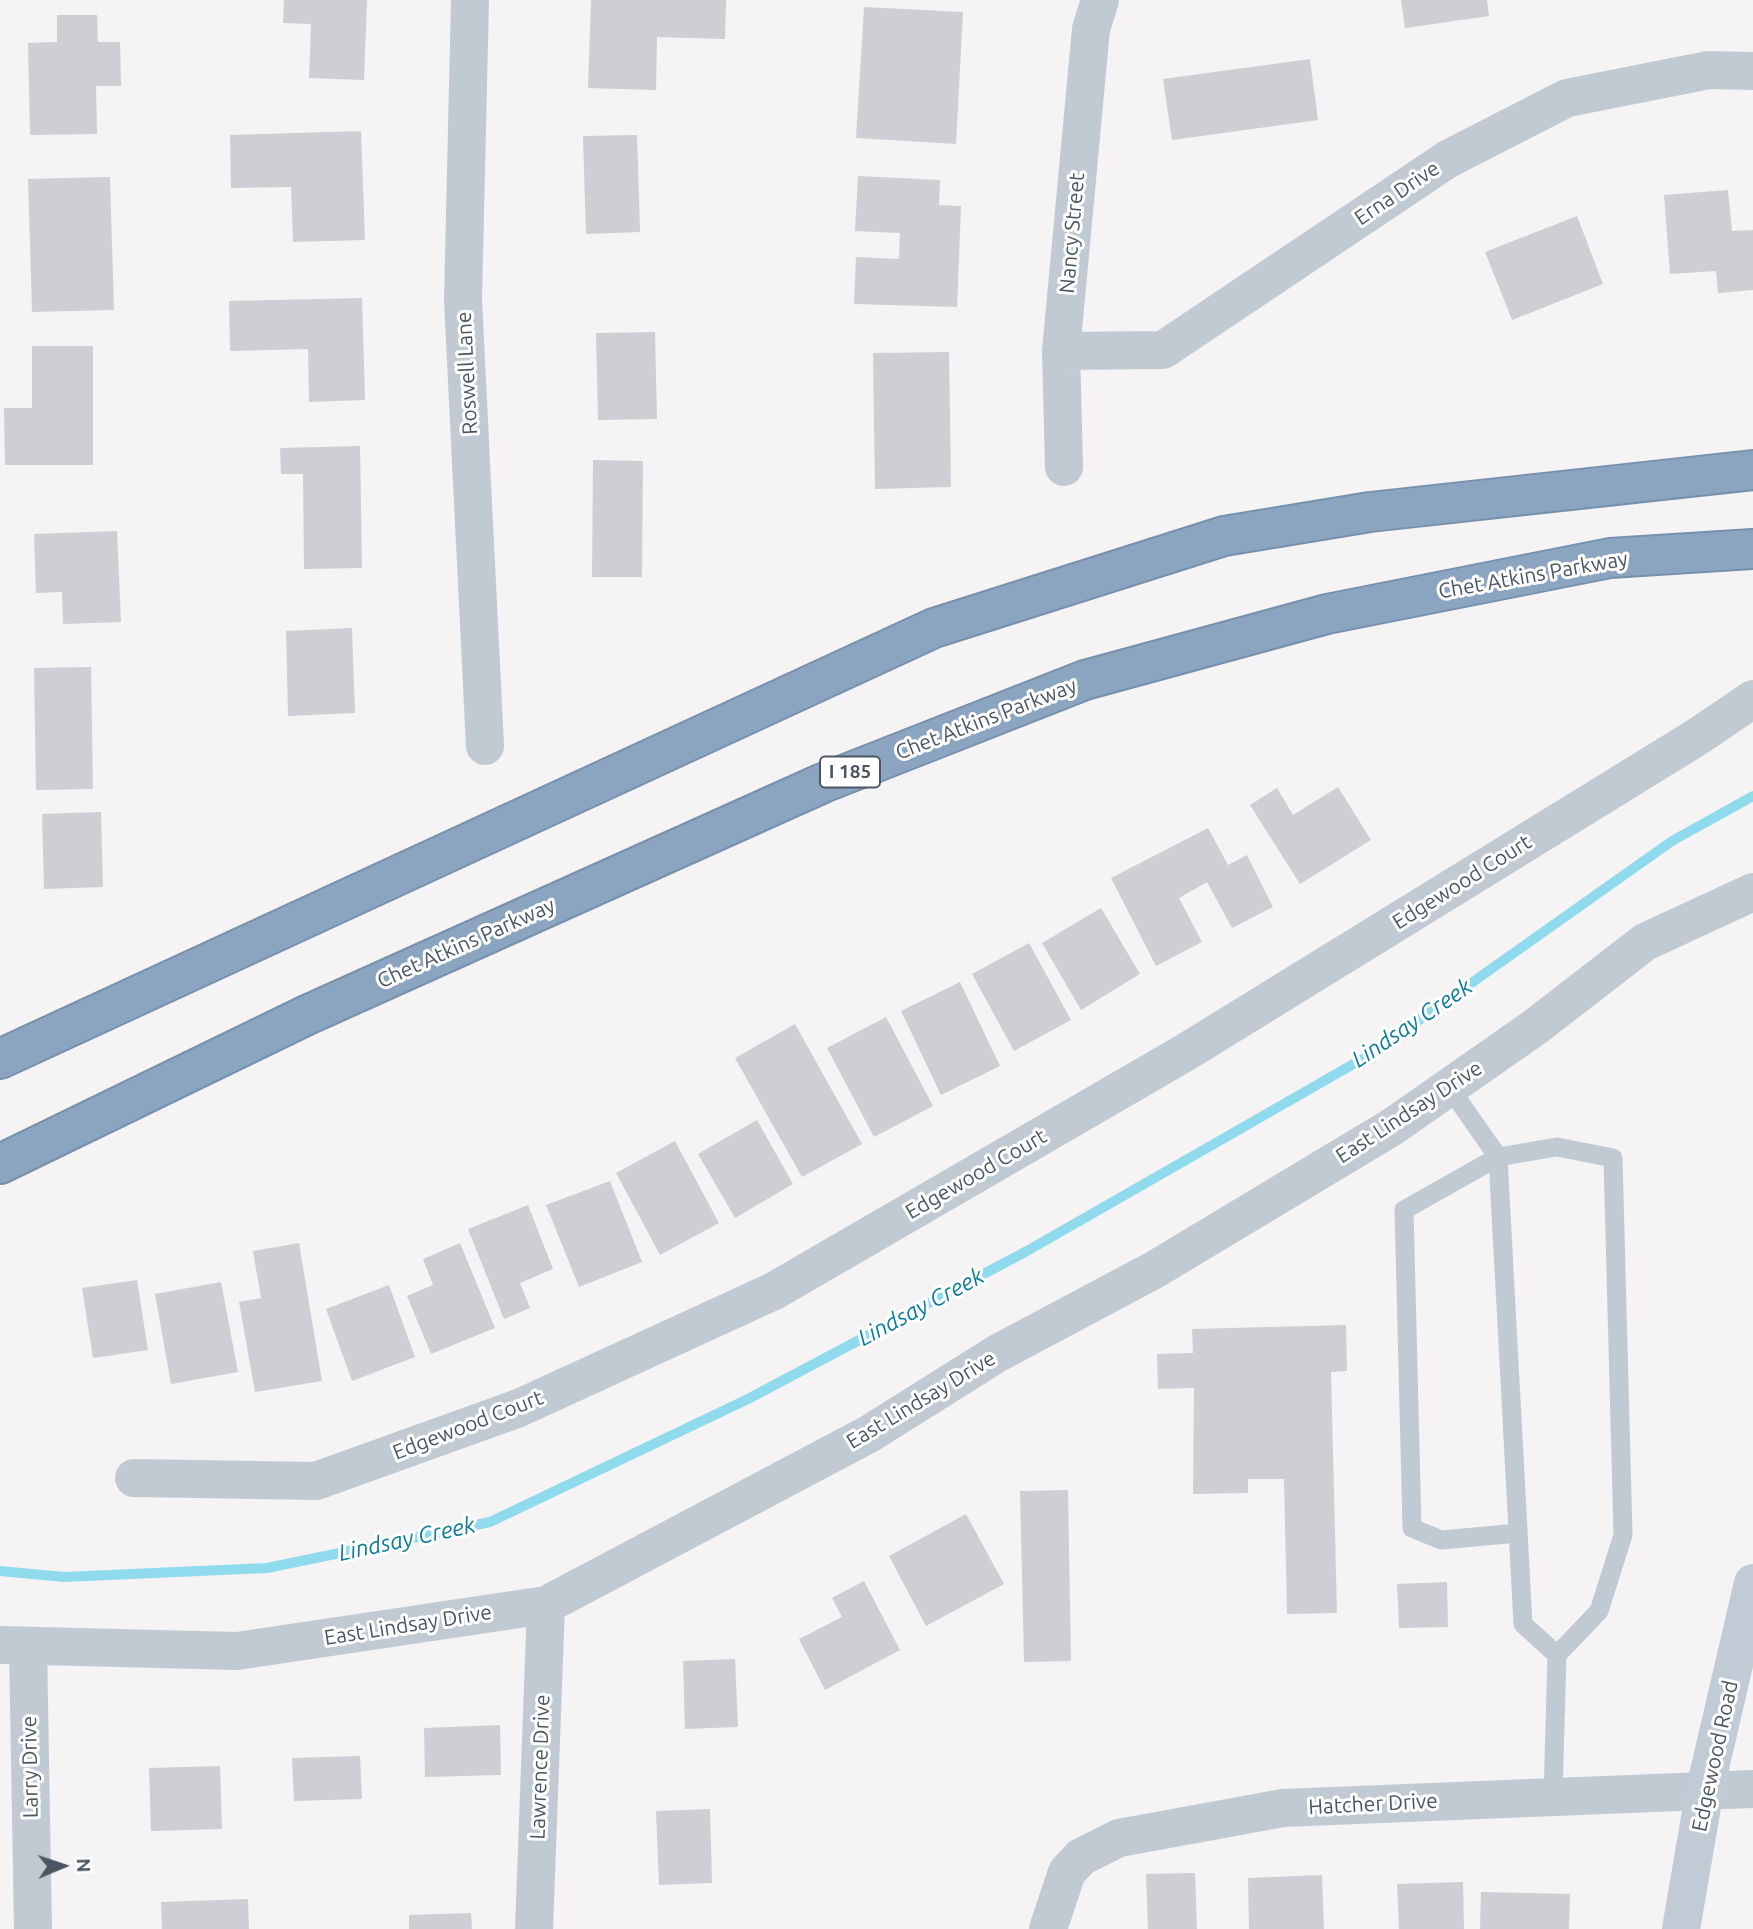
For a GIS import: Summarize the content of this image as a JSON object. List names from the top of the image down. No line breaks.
{"streets":{"highway":["Chet Atkins Parkway","I 185"],"street":["Erna Drive","Nancy Street","Roswell Lane","Edgewood Court","East Lindsay Drive","Edgewood Road","Larry Drive","Lawrence Drive","Hatcher Drive"]},"crossings":[["Erna Drive","Nancy Street"],["East Lindsay Drive","Larry Drive"],["East Lindsay Drive","Lawrence Drive"],["Edgewood Road","Hatcher Drive"]],"water":["Lindsay Creek"],"north":"right"}
